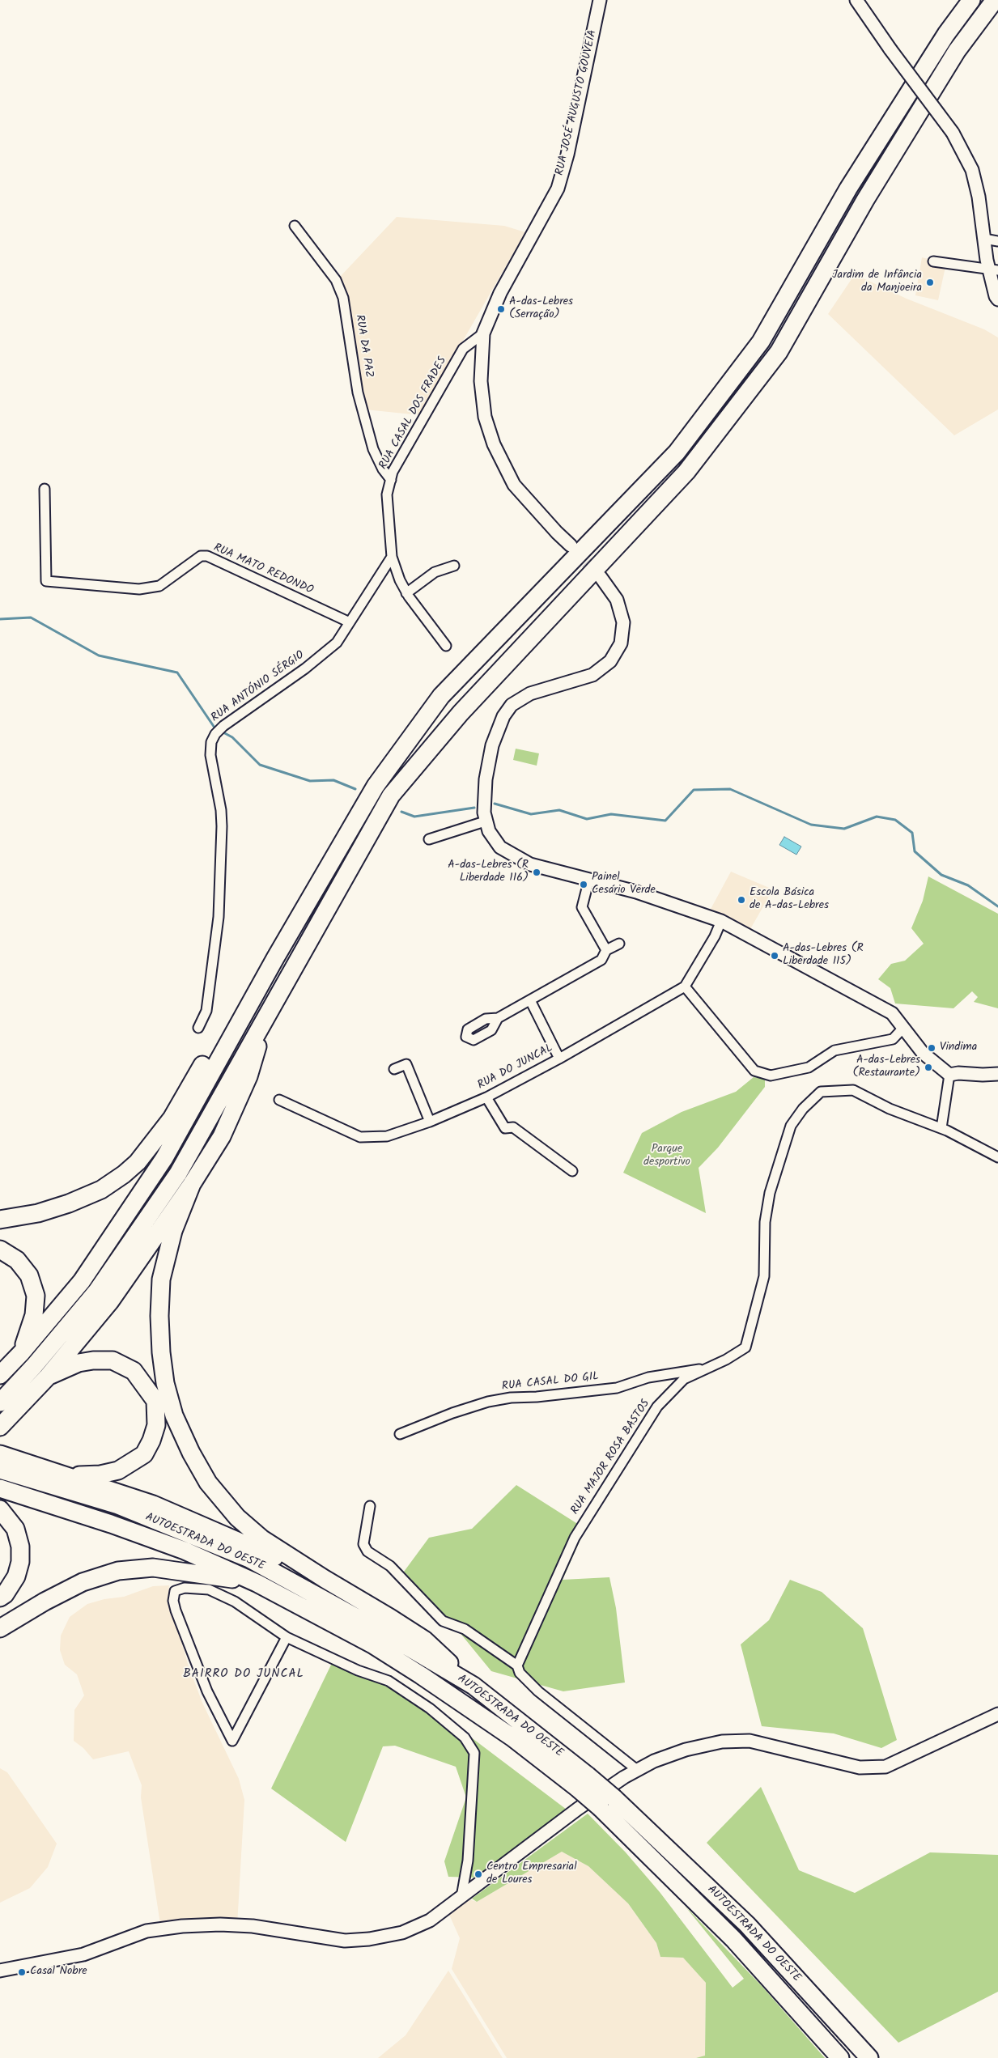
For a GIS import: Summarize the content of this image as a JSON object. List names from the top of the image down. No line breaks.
{"streets":{"highway":["AUTOESTRADA DO OESTE"],"street":["RUA JOSÉ AUGUSTO GOUVEIA","RUA DA PAZ","RUA CASAL DOS FRADES","RUA MATO REDONDO","RUA ANTÓNIO SÉRGIO","RUA DO JUNCAL","RUA CASAL DO GIL","RUA MAJOR ROSA BASTOS"]},"crossings":[["RUA JOSÉ AUGUSTO GOUVEIA","RUA CASAL DOS FRADES"],["RUA DA PAZ","RUA CASAL DOS FRADES"],["RUA CASAL DOS FRADES","RUA ANTÓNIO SÉRGIO"],["RUA MATO REDONDO","RUA ANTÓNIO SÉRGIO"],["RUA CASAL DO GIL","RUA MAJOR ROSA BASTOS"]],"districts":["BAIRRO DO JUNCAL"],"parks":["Parque desportivo"],"places":["Jardim de Infância da Manjoeira","A-das-Lebres (Serração)","A-das-Lebres (R Liberdade 116)","Painel Cesário Verde","Escola Básica de A-das-Lebres","A-das-Lebres (R Liberdade 115)","Vindima","A-das-Lebres (Restaurante)","Centro Empresarial de Loures","Casal Nobre"]}
